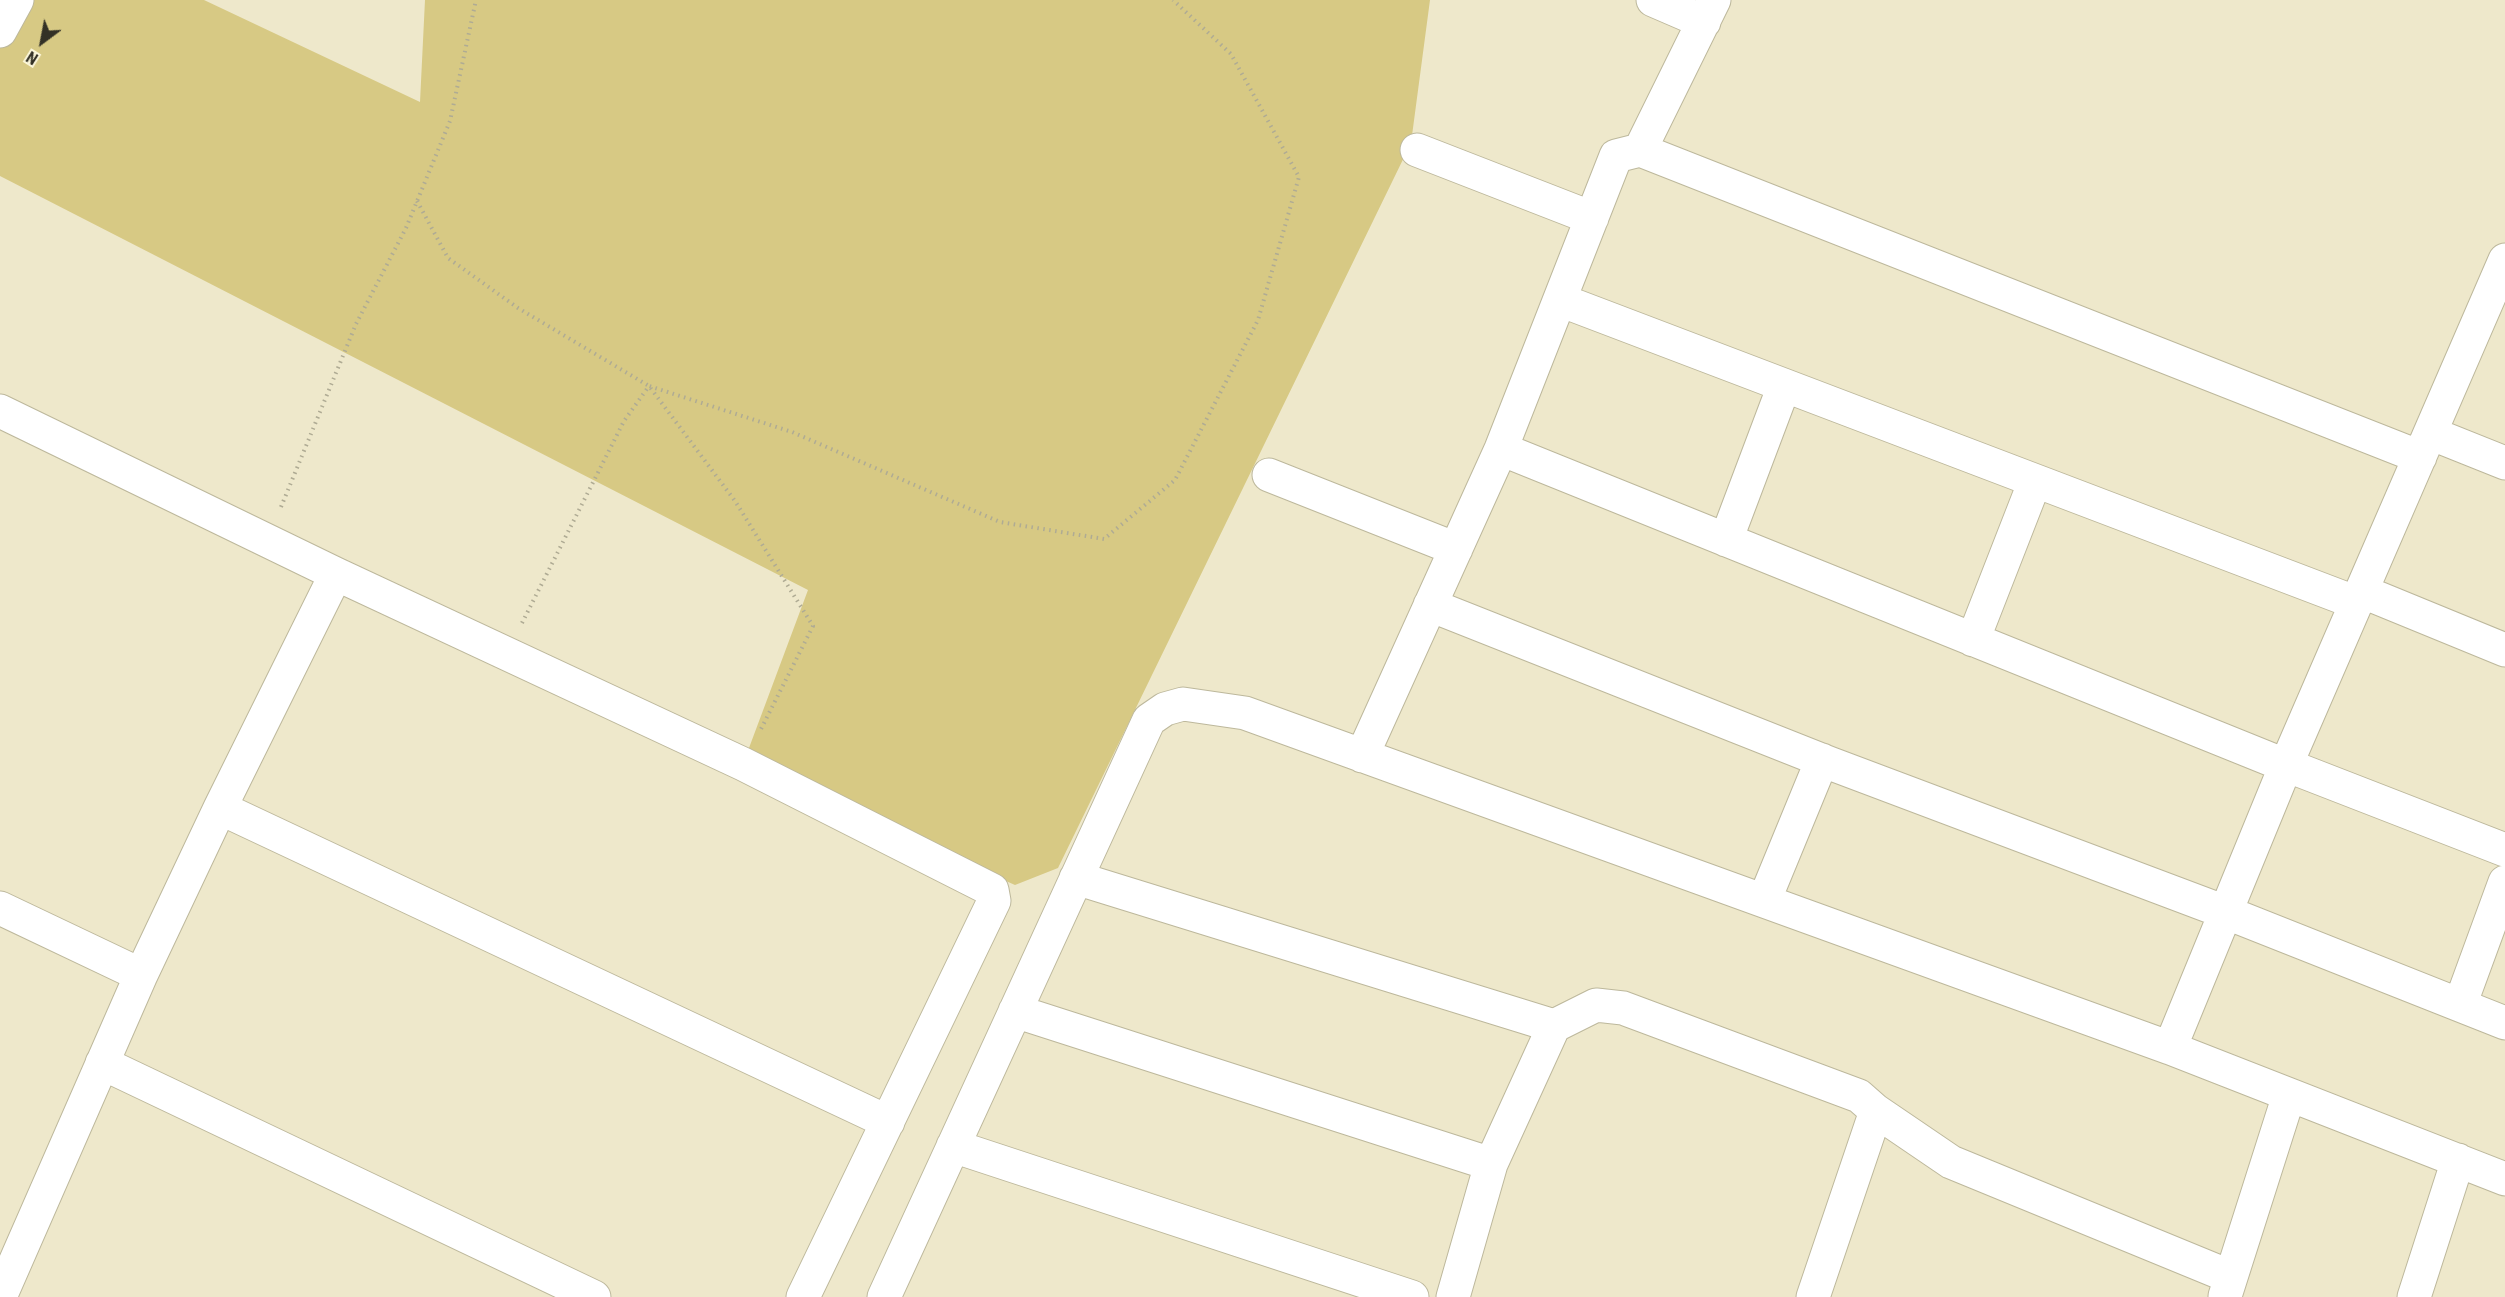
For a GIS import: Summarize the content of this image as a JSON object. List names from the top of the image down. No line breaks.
{"north":"bottom left"}
